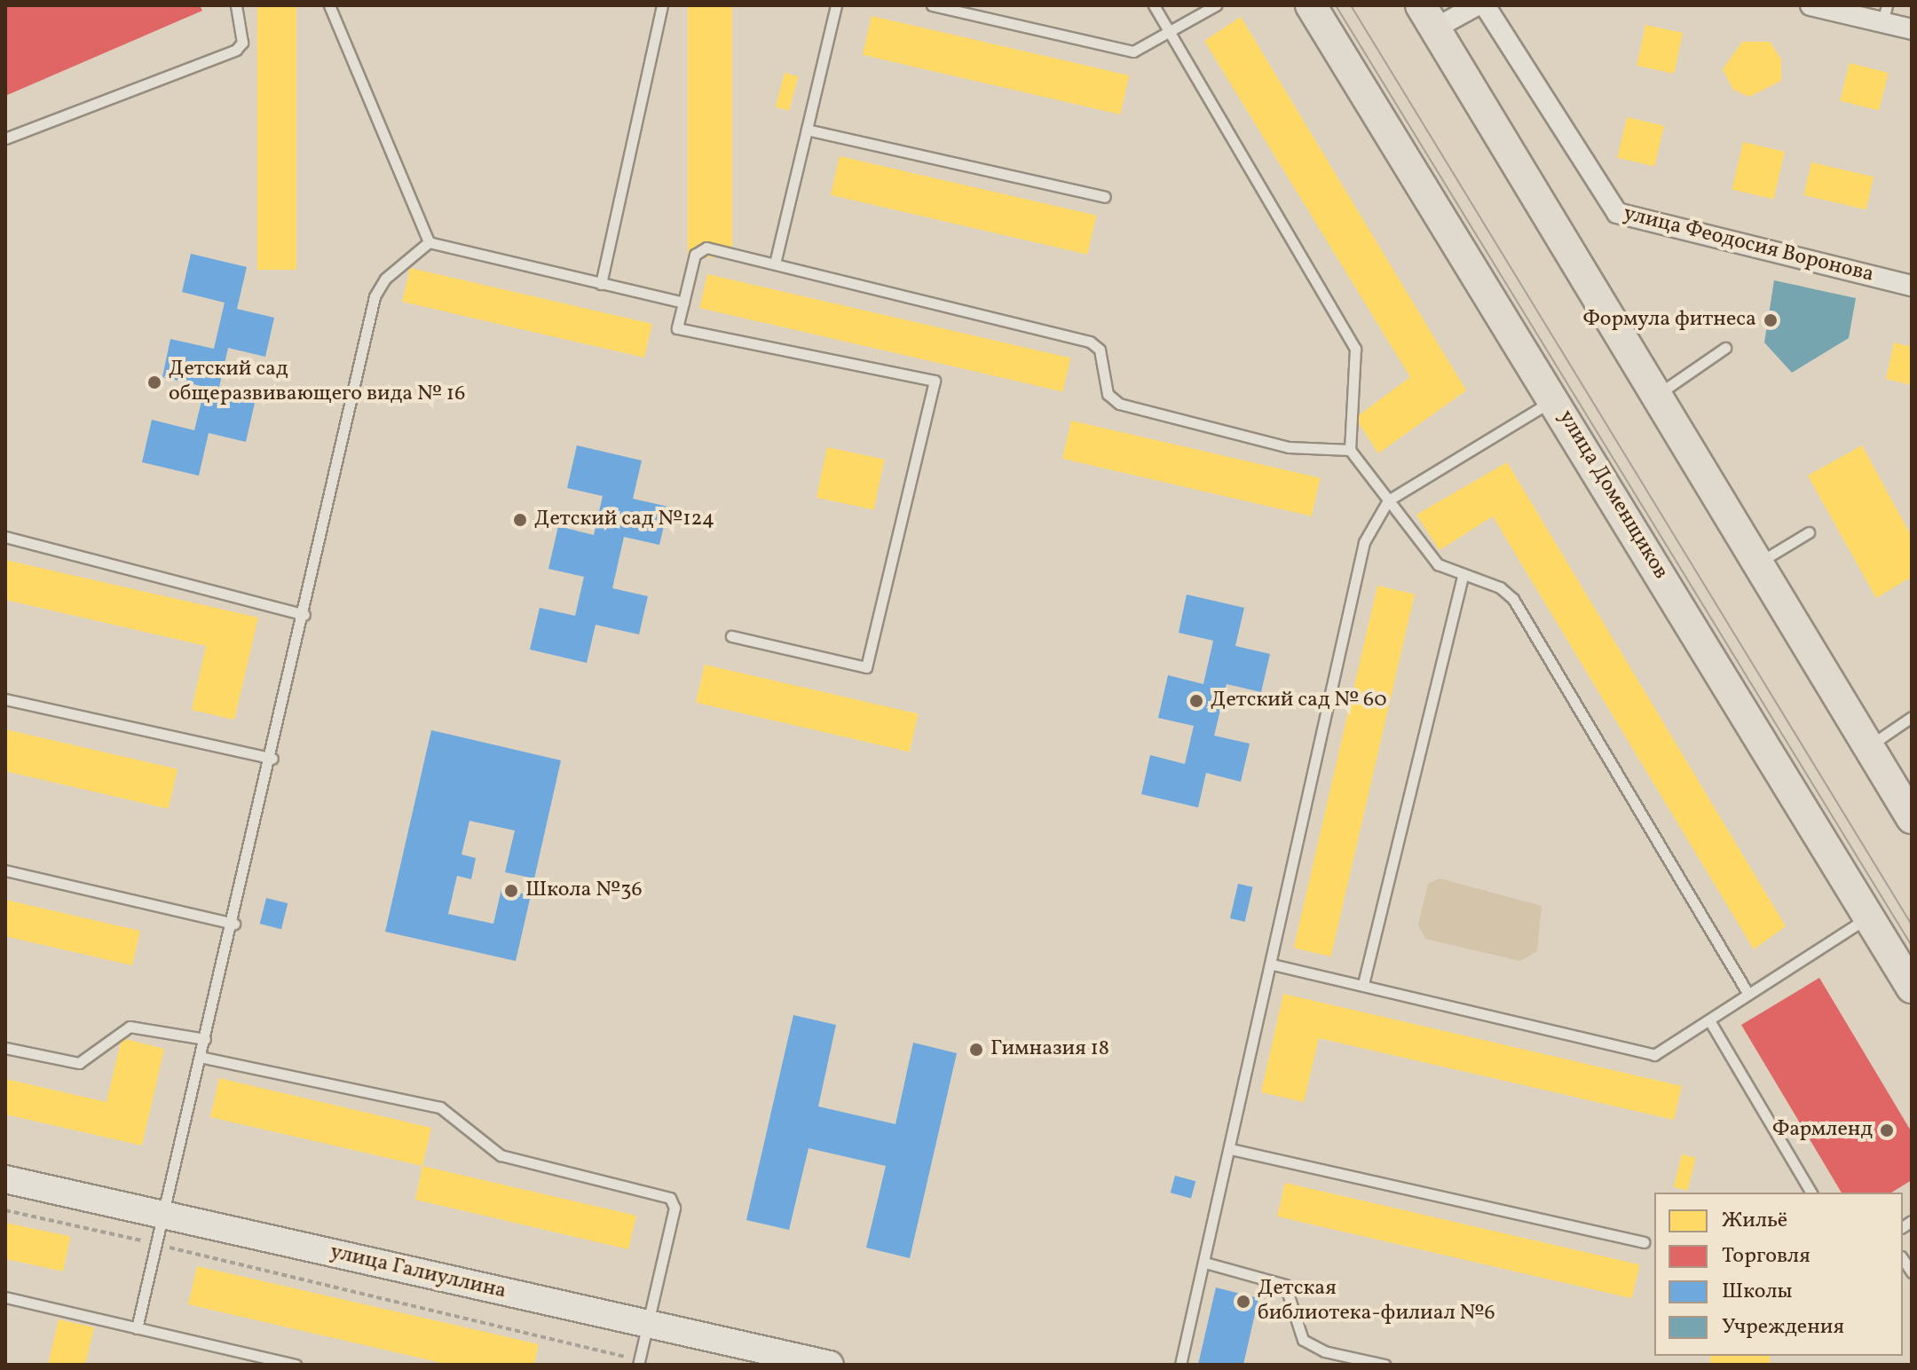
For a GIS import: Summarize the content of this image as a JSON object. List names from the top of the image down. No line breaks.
{"streets":{"main road":["улица Доменщиков"],"street":["улица Феодосия Воронова","улица Галиуллина"]},"places":["Формула фитнеса","Детский сад общеразвивающего вида № 16","Детский сад №124","Детский сад № 60","Школа №36","Гимназия 18","Фармленд","Детская библиотека-филиал №6"],"legend":["Жильё","Торговля","Школы","Учреждения"]}
